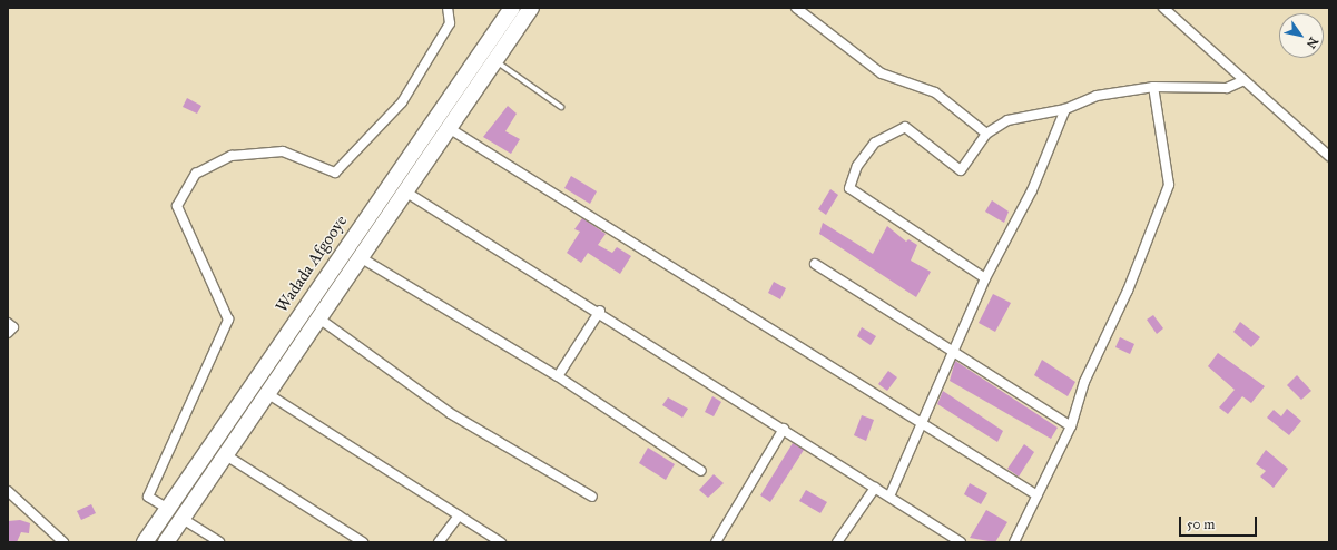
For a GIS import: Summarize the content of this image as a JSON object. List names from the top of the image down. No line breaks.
{"streets":{"highway":["Wadada Afgooye"]},"scale_bar":"50 m","north":"bottom right"}
